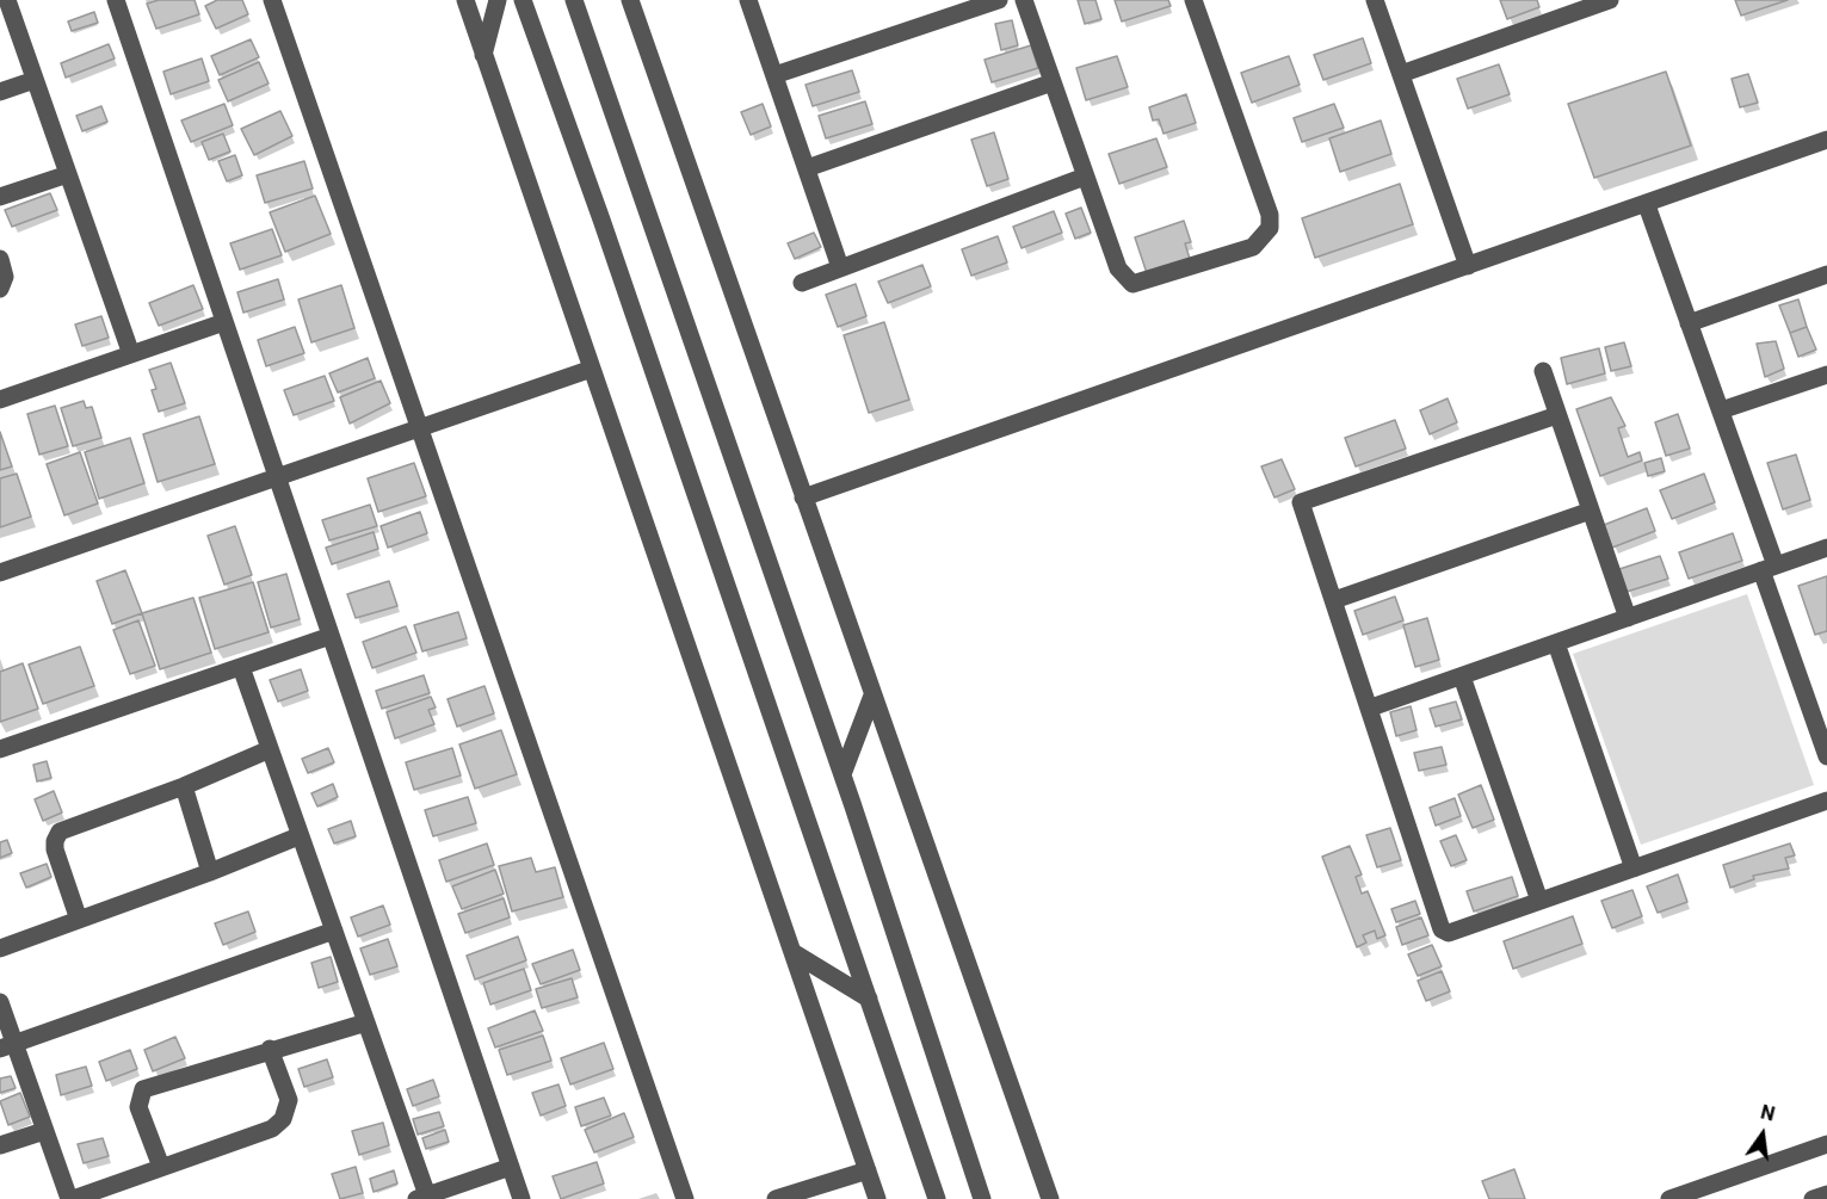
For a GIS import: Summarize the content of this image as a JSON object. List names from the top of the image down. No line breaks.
{"north":"top"}
